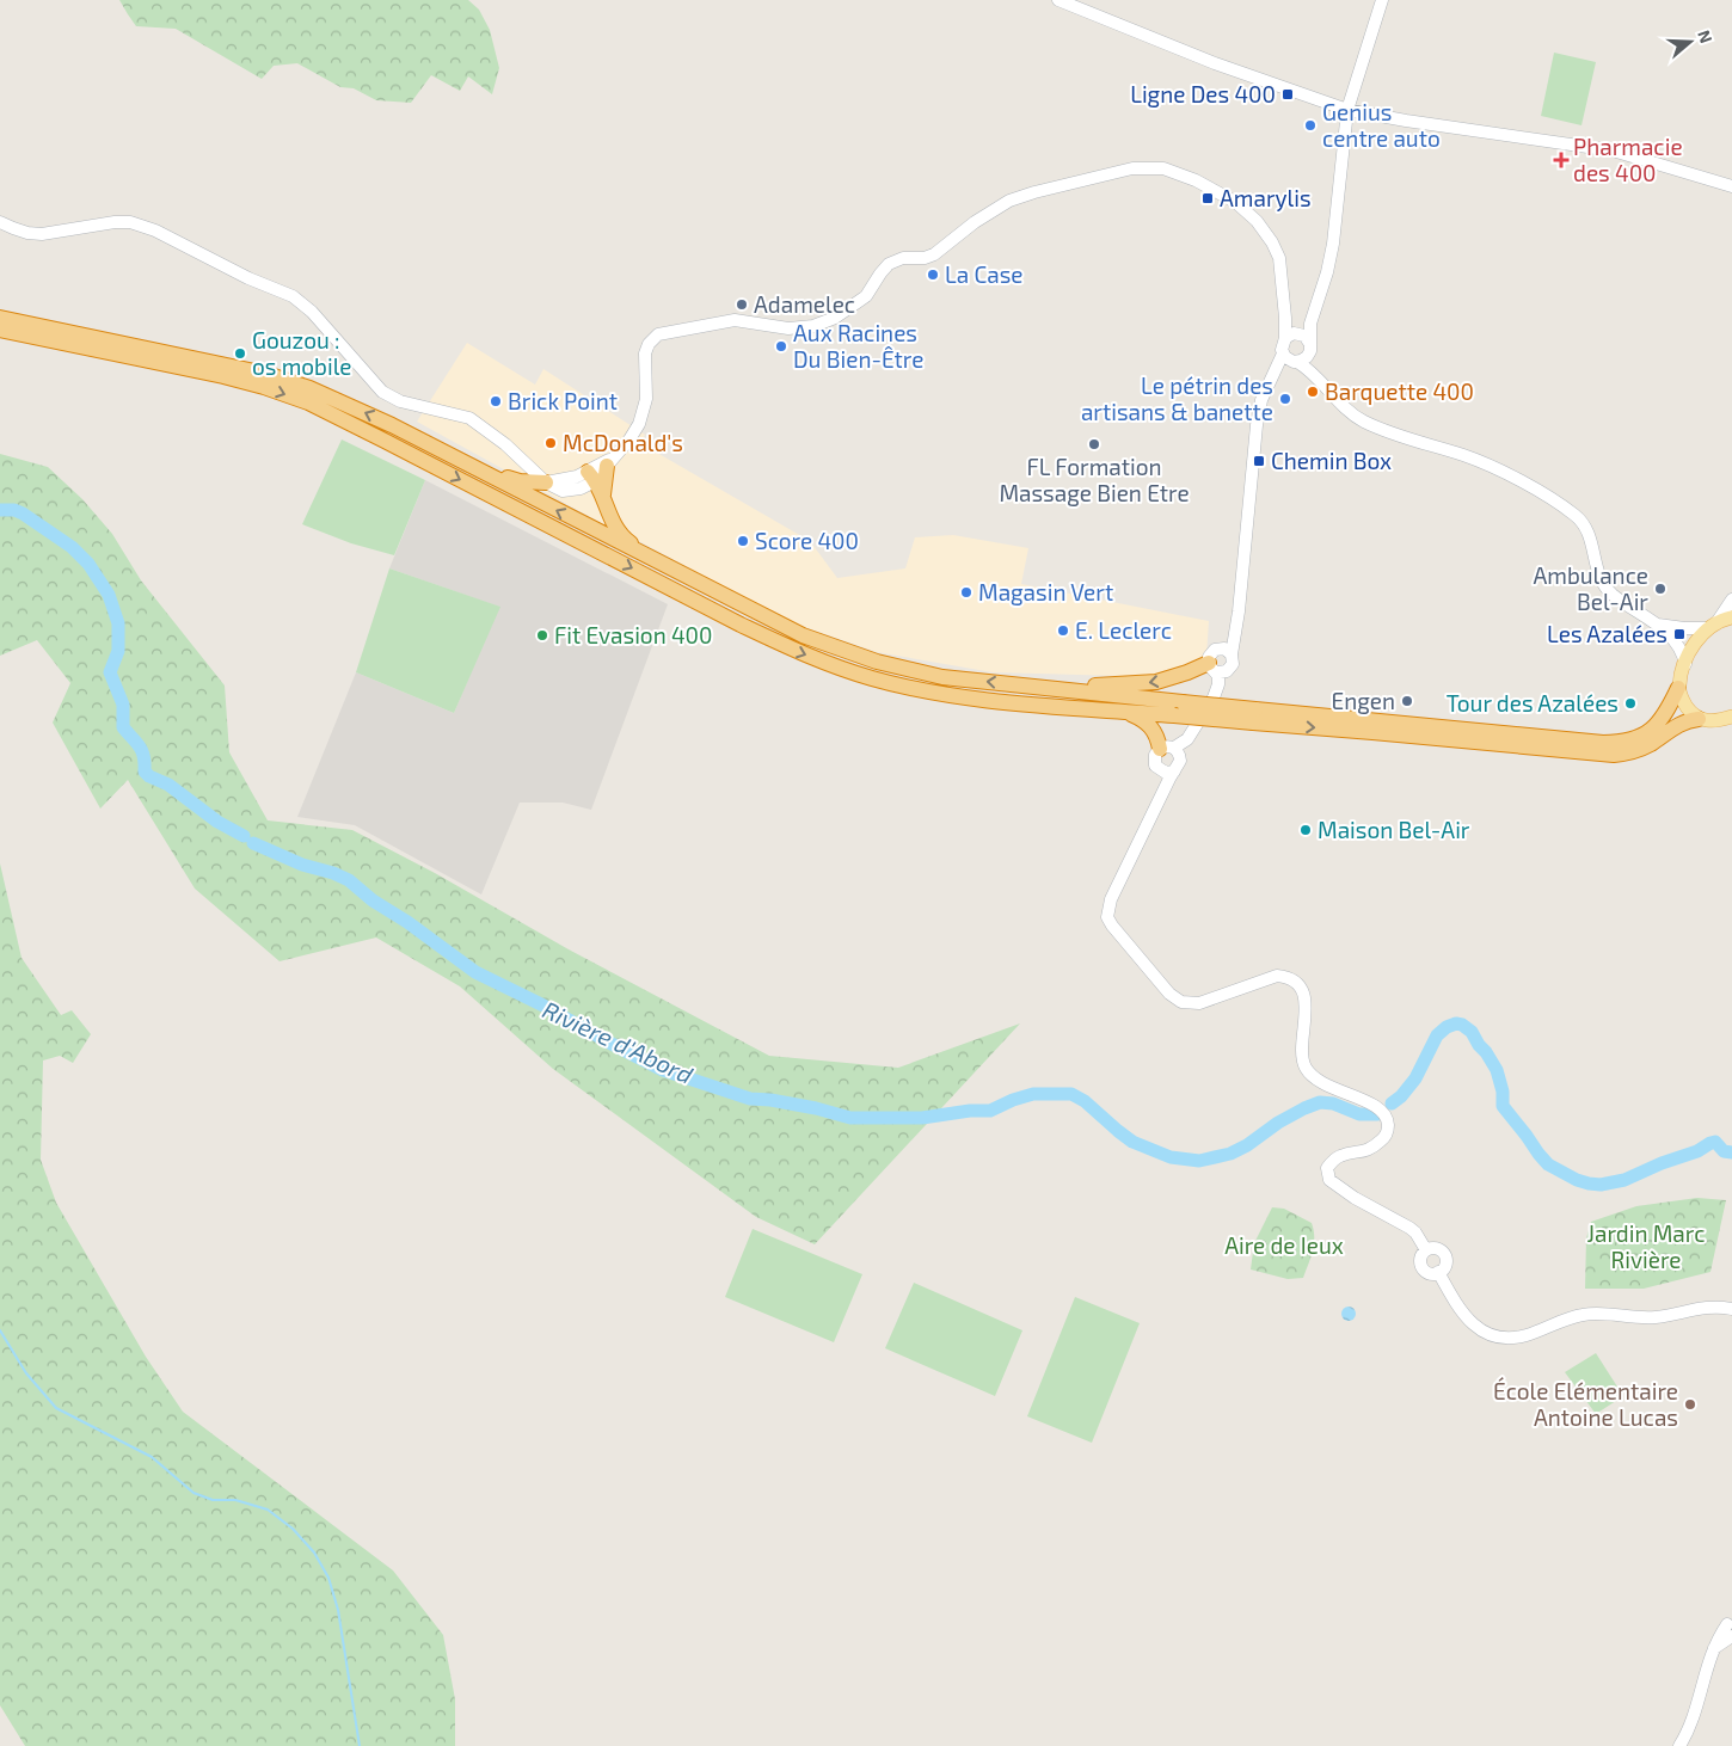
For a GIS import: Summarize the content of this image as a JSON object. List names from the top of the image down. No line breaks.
{"water":["Rivière d'Abord"],"parks":["Jardin Marc Rivière","Aire de Ieux"],"places":{"transit":["Ligne Des 400","Amarylis","Chemin Box","Les Azalées"],"other":["Genius centre auto","La Case","Adamelec","Aux Racines Du Bien-Être","Gouzou : os mobile","Barquette 400","Le pétrin des artisans & banette","Brick Point","McDonald's","FL Formation Massage Bien Etre","Score 400","Ambulance Bel-Air","Magasin Vert","E. Leclerc","Fit Evasion 400","Engen","Tour des Azalées","Maison Bel-Air","École Elémentaire Antoine Lucas"],"health":["Pharmacie des 400"]},"north":"right"}
